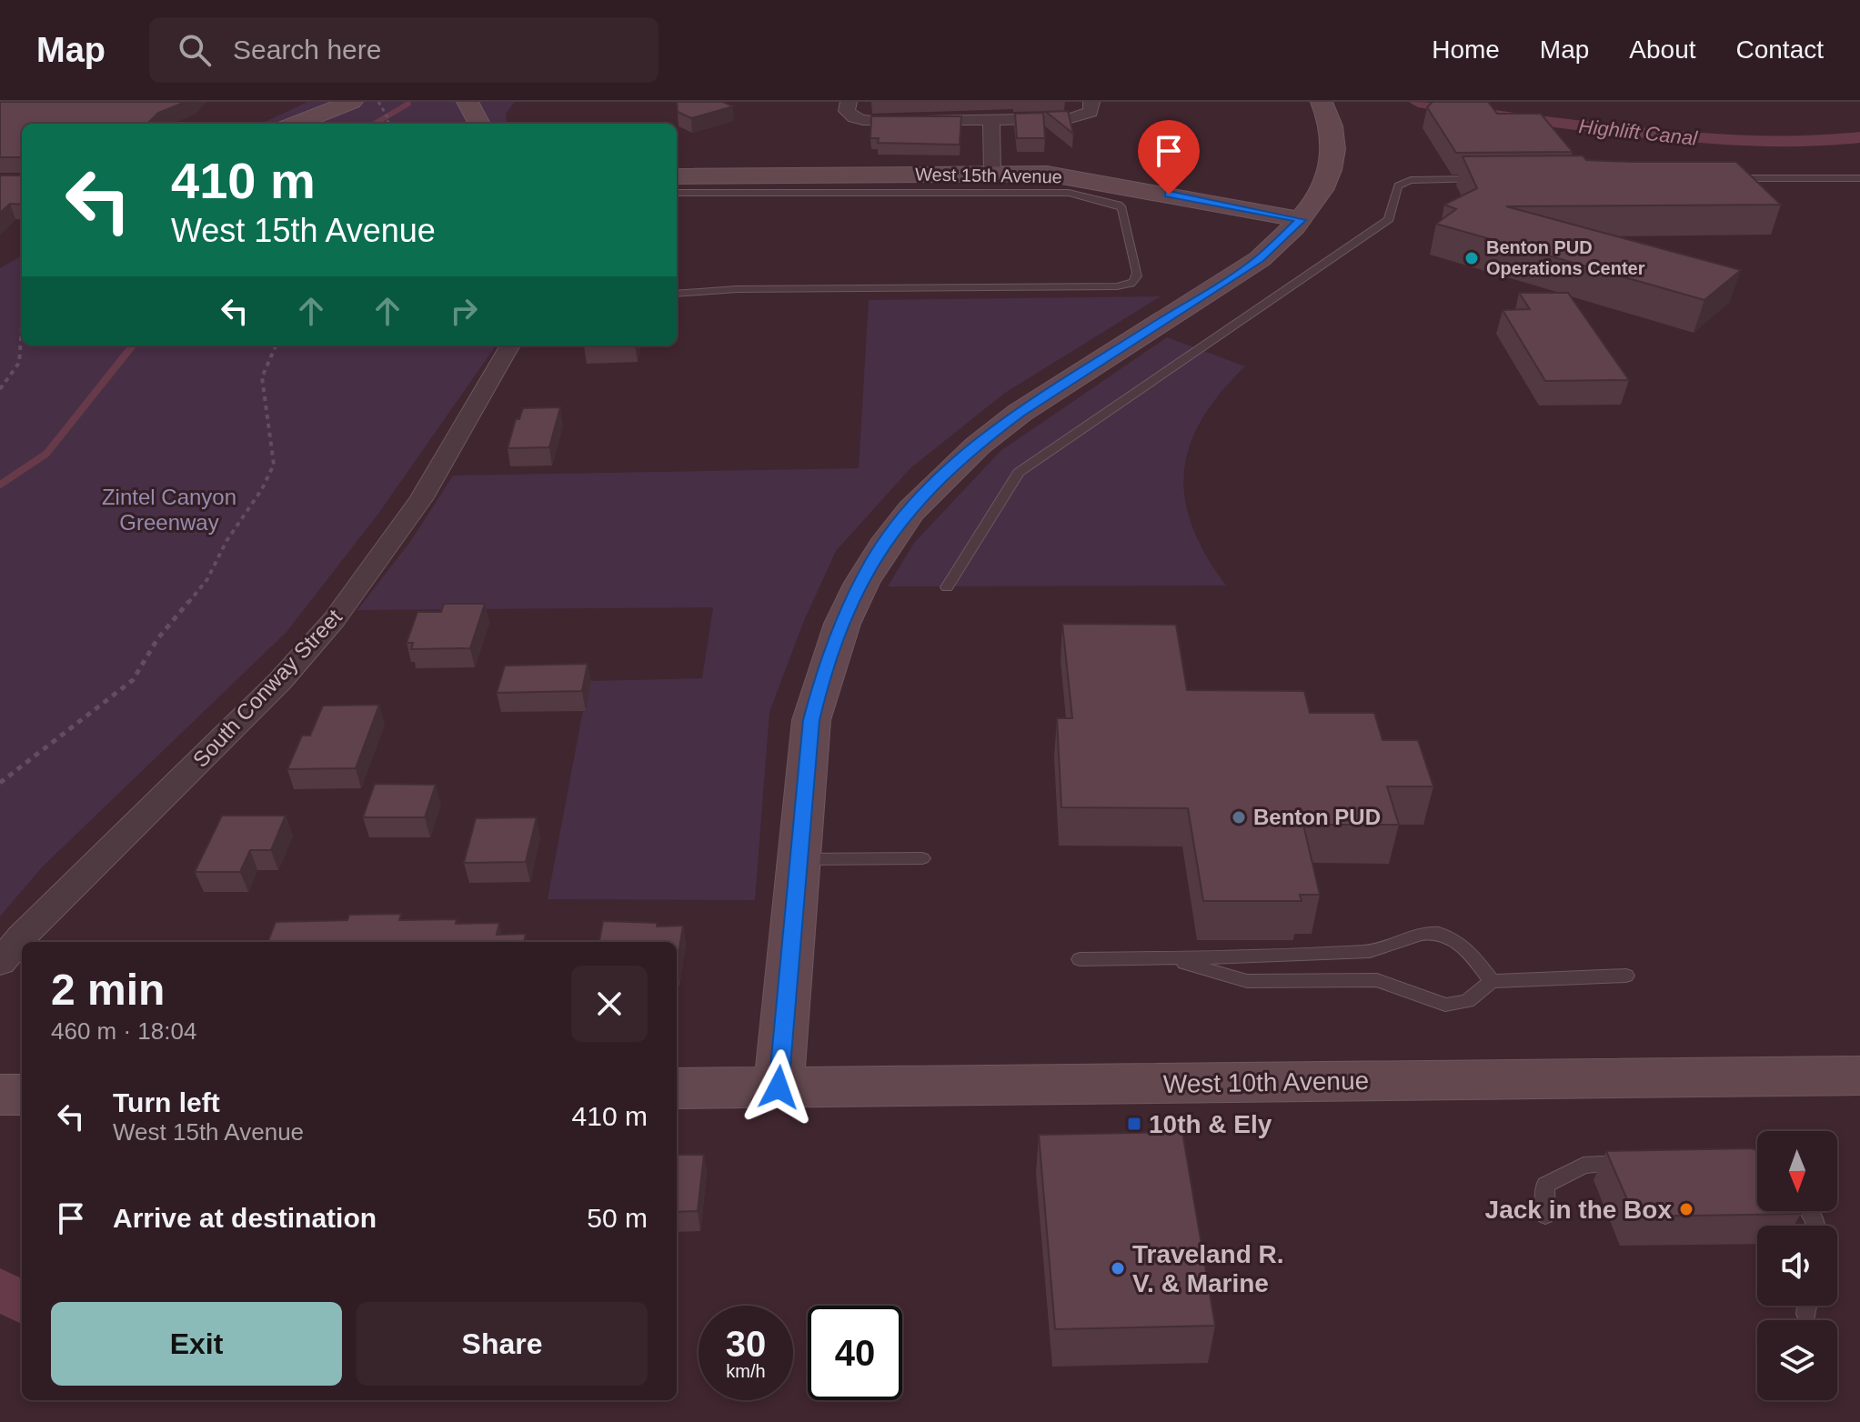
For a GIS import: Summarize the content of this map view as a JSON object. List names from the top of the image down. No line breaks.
{"streets":{"street":["West 15th Avenue","South Conway Street","West 10th Avenue"]},"water":["Highlift Canal"],"parks":["Zintel Canyon Greenway"],"places":{"other":["Benton PUD Operations Center","Benton PUD","Jack in the Box","Traveland R. V. & Marine"],"transit":["10th & Ely"]},"north":"bottom","page":{"header":"Map","search":"Search here","nav":["Home","Map","About","Contact"],"turn":["410 m","West 15th Avenue"],"heading":["2 min","460 m · 18:04"],"list":[{"name":"Turn left","note":"West 15th Avenue","value":"410 m"},{"name":"Arrive at destination","value":"50 m"}],"buttons":["Exit","Share"],"speed":"30 km/h","limit":"40"}}
